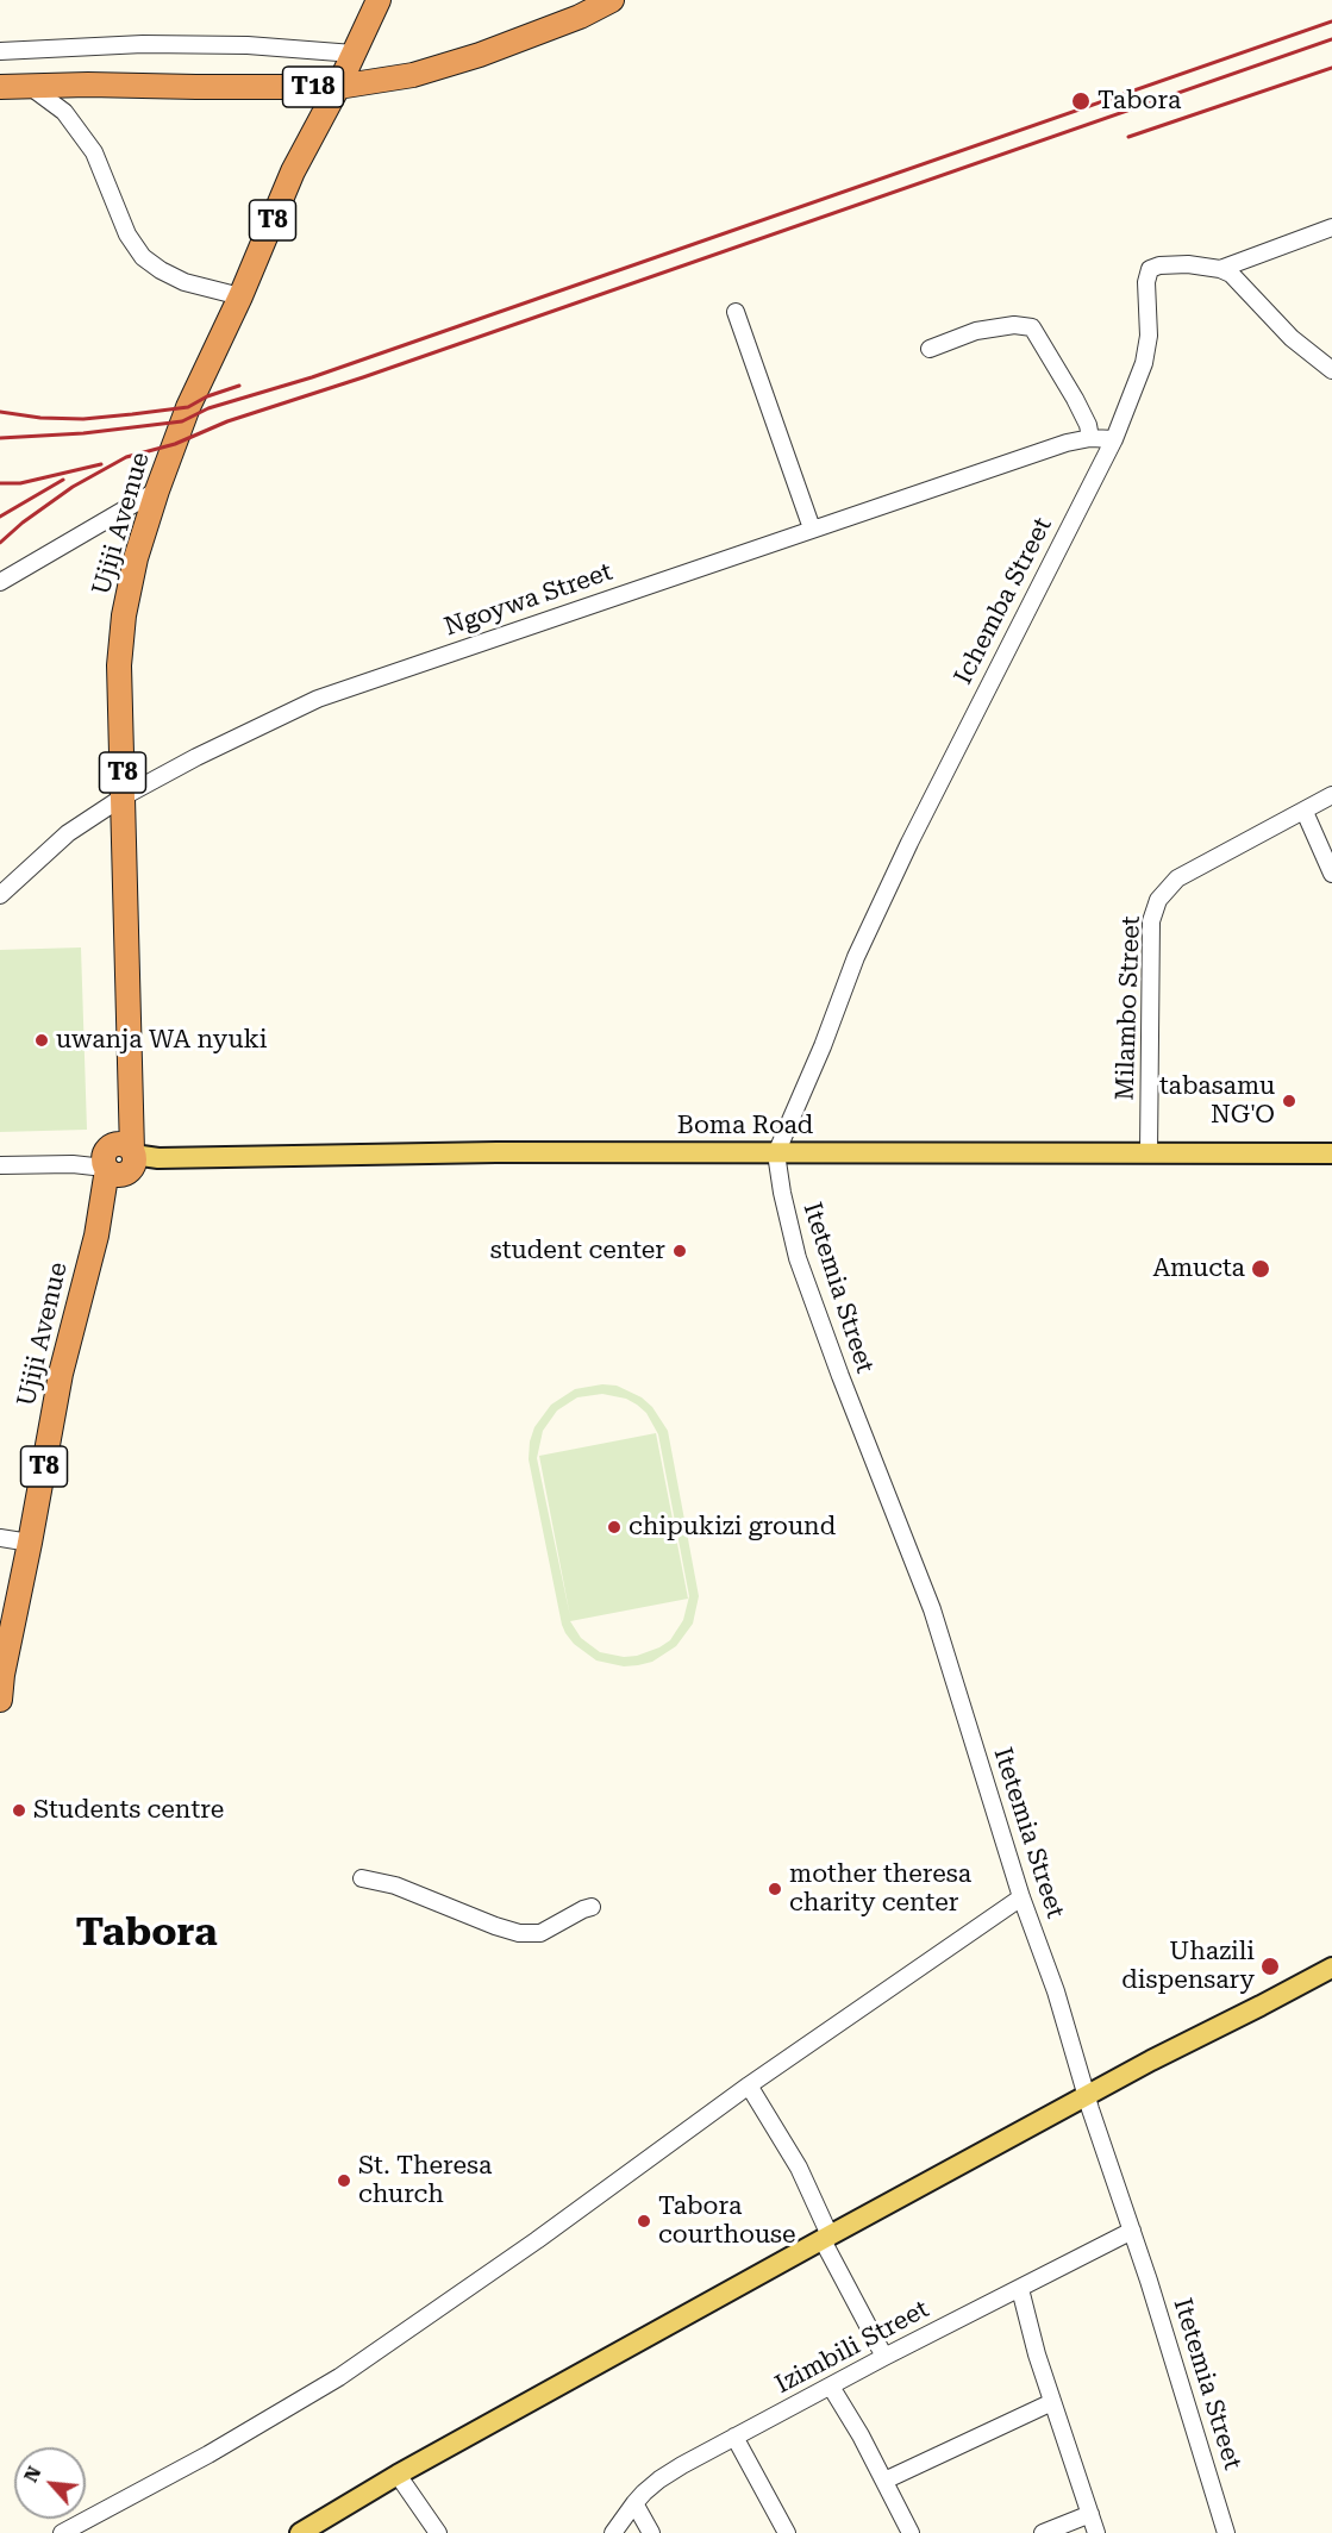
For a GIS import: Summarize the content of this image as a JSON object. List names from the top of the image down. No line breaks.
{"streets":{"highway":["T18","T8","Ujiji Avenue"],"main road":["Boma Road"],"street":["Ngoywa Street","Ichemba Street","Milambo Street","Itetemia Street","Izimbili Street"]},"crossings":[["T18","Ujiji Avenue"],["Ujiji Avenue","Ngoywa Street"],["Ujiji Avenue","Boma Road"],["Ngoywa Street","Ichemba Street"],["Ichemba Street","Boma Road"],["Ichemba Street","Itetemia Street"],["Milambo Street","Boma Road"],["Boma Road","Itetemia Street"],["Itetemia Street","Izimbili Street"]],"districts":["Tabora"],"places":["Tabora","uwanja WA nyuki","tabasamu NG'O","student center","Amucta","chipukizi ground","Students centre","mother theresa charity center","Uhazili dispensary","St. Theresa church","Tabora courthouse"],"north":"top left"}
